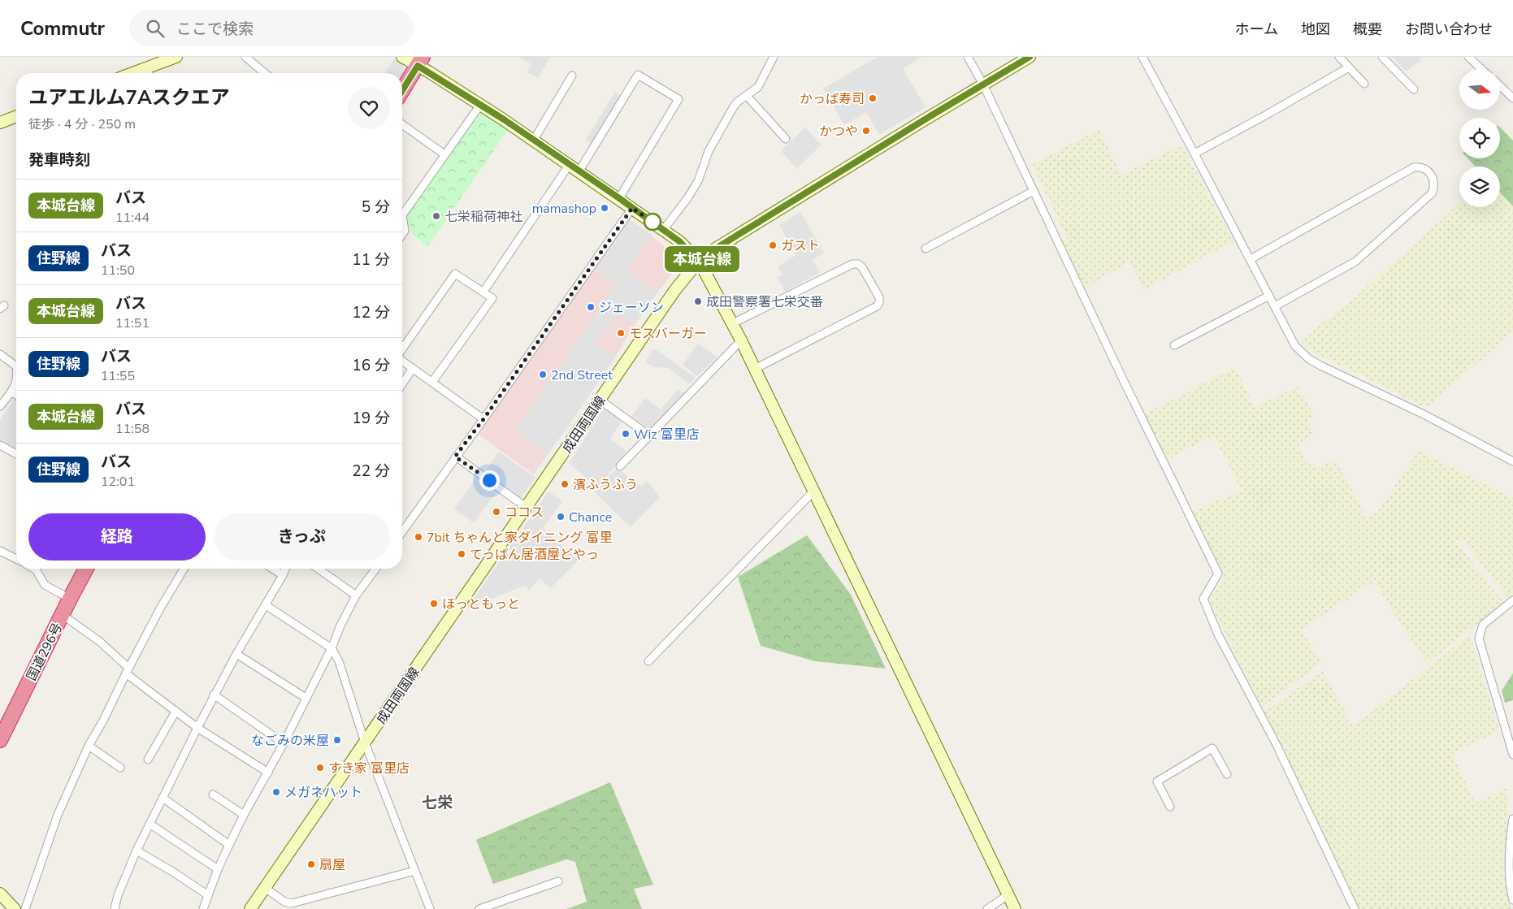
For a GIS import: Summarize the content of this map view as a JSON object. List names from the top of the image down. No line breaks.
{"streets":{"highway":["国道296号"],"main road":["成田両国線"]},"districts":["七栄"],"places":["かっぱ寿司","かつや","mamashop","七栄稲荷神社","ガスト","成田警察署七栄交番","ジェーソン","モスバーガー","2nd Street","Wiz 富里店","濱ふうふう","ココス","Chance","7bit ちゃんと家ダイニング 富里","てっぱん居酒屋どやっ","ほっともっと","なごみの米屋","すき家 富里店","メガネハット","扇屋"],"lines":["bus line 本城台線"],"north":"right","page":{"header":"Commutr","search":"ここで検索","nav":["ホーム","地図","概要","お問い合わせ"],"on_map":"本城台線","heading":[["ユアエルム7Aスクエア","徒歩 · 4 分 · 250 m"],"発車時刻"],"list":[{"mark":"本城台線","name":"バス","note":"11:44","value":"5 分"},{"mark":"住野線","name":"バス","note":"11:50","value":"11 分"},{"mark":"本城台線","name":"バス","note":"11:51","value":"12 分"},{"mark":"住野線","name":"バス","note":"11:55","value":"16 分"},{"mark":"本城台線","name":"バス","note":"11:58","value":"19 分"},{"mark":"住野線","name":"バス","note":"12:01","value":"22 分"}],"buttons":["経路","きっぷ"]}}
